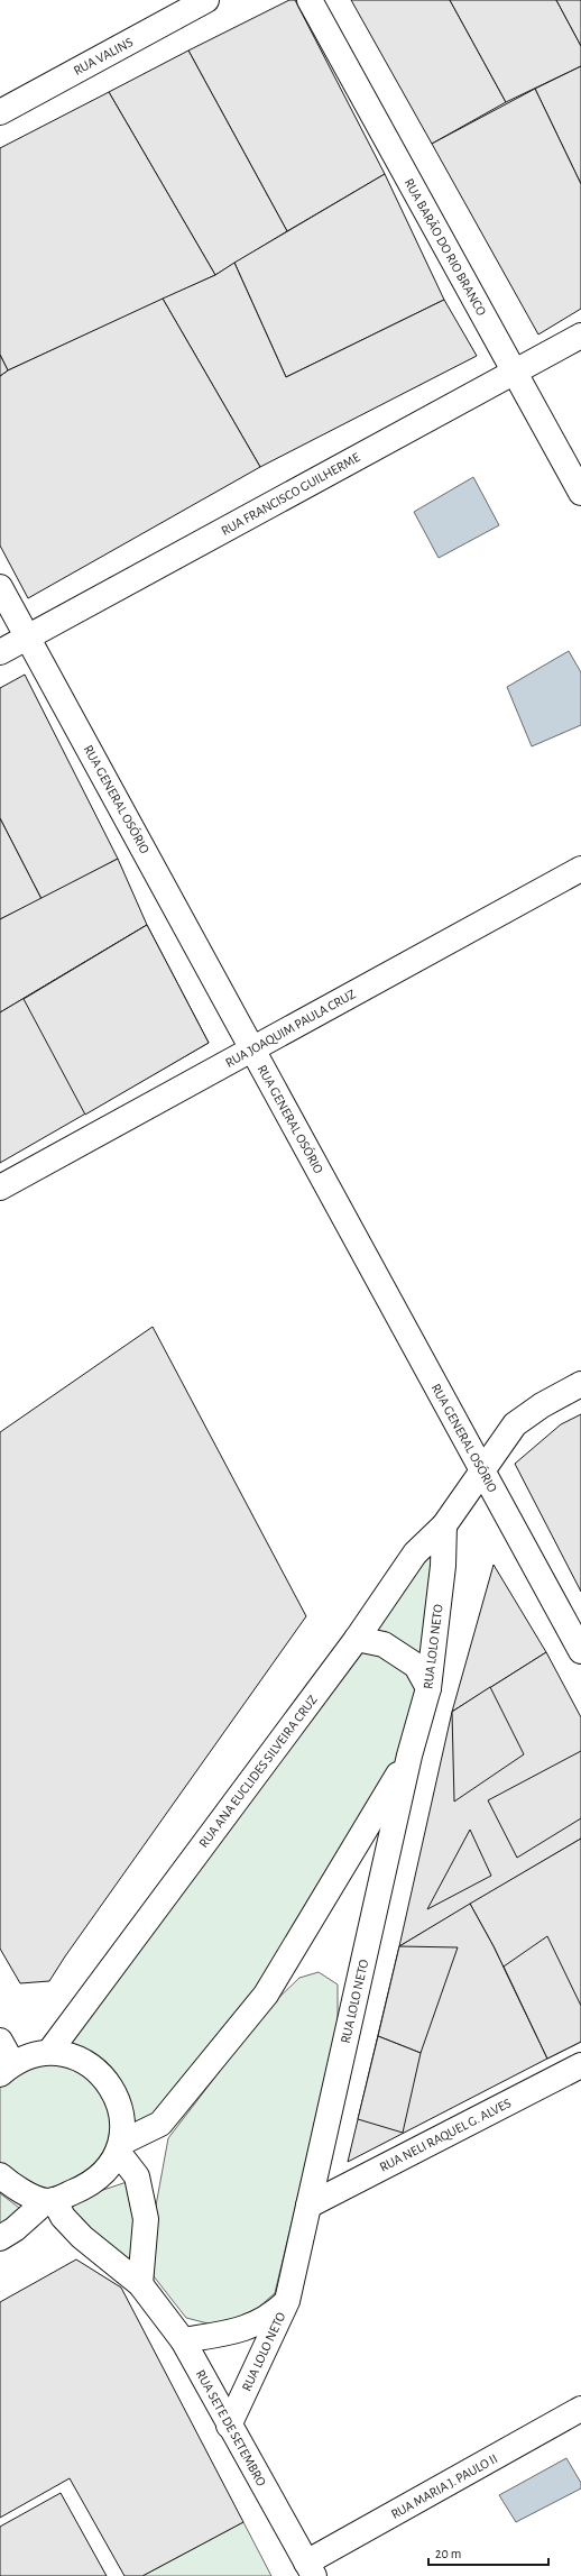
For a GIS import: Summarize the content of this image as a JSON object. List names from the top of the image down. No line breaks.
{"streets":{"street":["RUA VALINS","RUA BARÃO DO RIO BRANCO","RUA FRANCISCO GUILHERME","RUA GENERAL OSÓRIO","RUA JOAQUIM PAULA CRUZ","RUA LOLO NETO","RUA ANA EUCLIDES SILVEIRA CRUZ","RUA NELI RAQUEL G. ALVES","RUA SETE DE SETEMBRO","RUA MARIA J. PAULO II"]},"crossings":[["RUA BARÃO DO RIO BRANCO","RUA FRANCISCO GUILHERME"],["RUA FRANCISCO GUILHERME","RUA GENERAL OSÓRIO"],["RUA GENERAL OSÓRIO","RUA JOAQUIM PAULA CRUZ"],["RUA GENERAL OSÓRIO","RUA ANA EUCLIDES SILVEIRA CRUZ"],["RUA LOLO NETO","RUA ANA EUCLIDES SILVEIRA CRUZ"],["RUA LOLO NETO","RUA NELI RAQUEL G. ALVES"],["RUA LOLO NETO","RUA SETE DE SETEMBRO"],["RUA SETE DE SETEMBRO","RUA MARIA J. PAULO II"]],"scale_bar":"20 m"}
